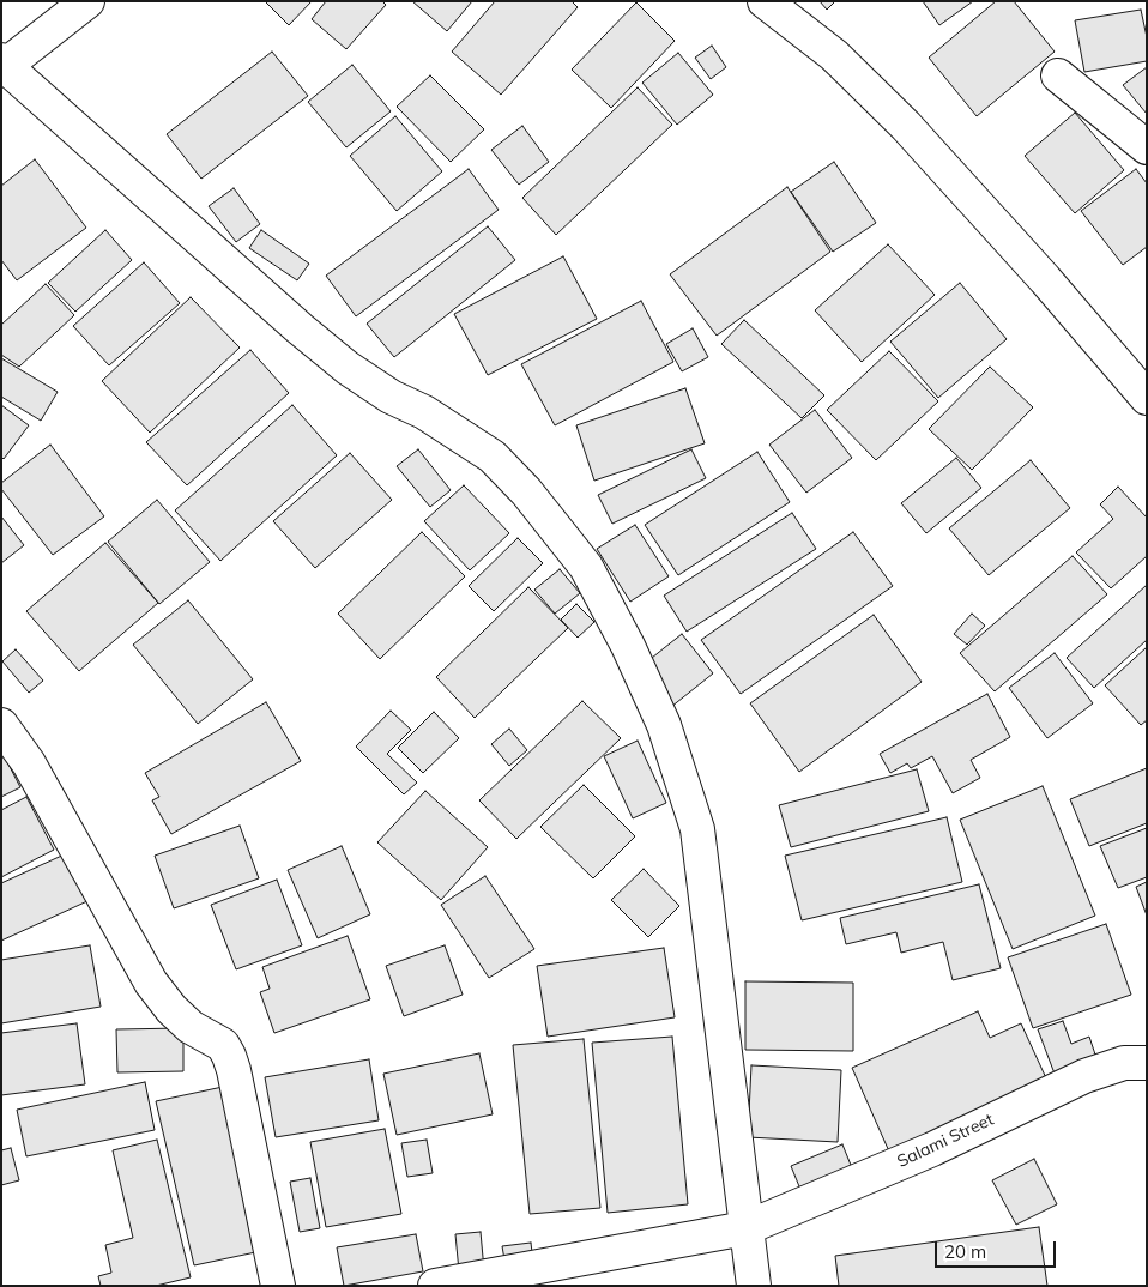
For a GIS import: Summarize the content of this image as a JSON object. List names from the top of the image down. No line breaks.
{"streets":{"street":["Salami Street"]},"scale_bar":"20 m"}
